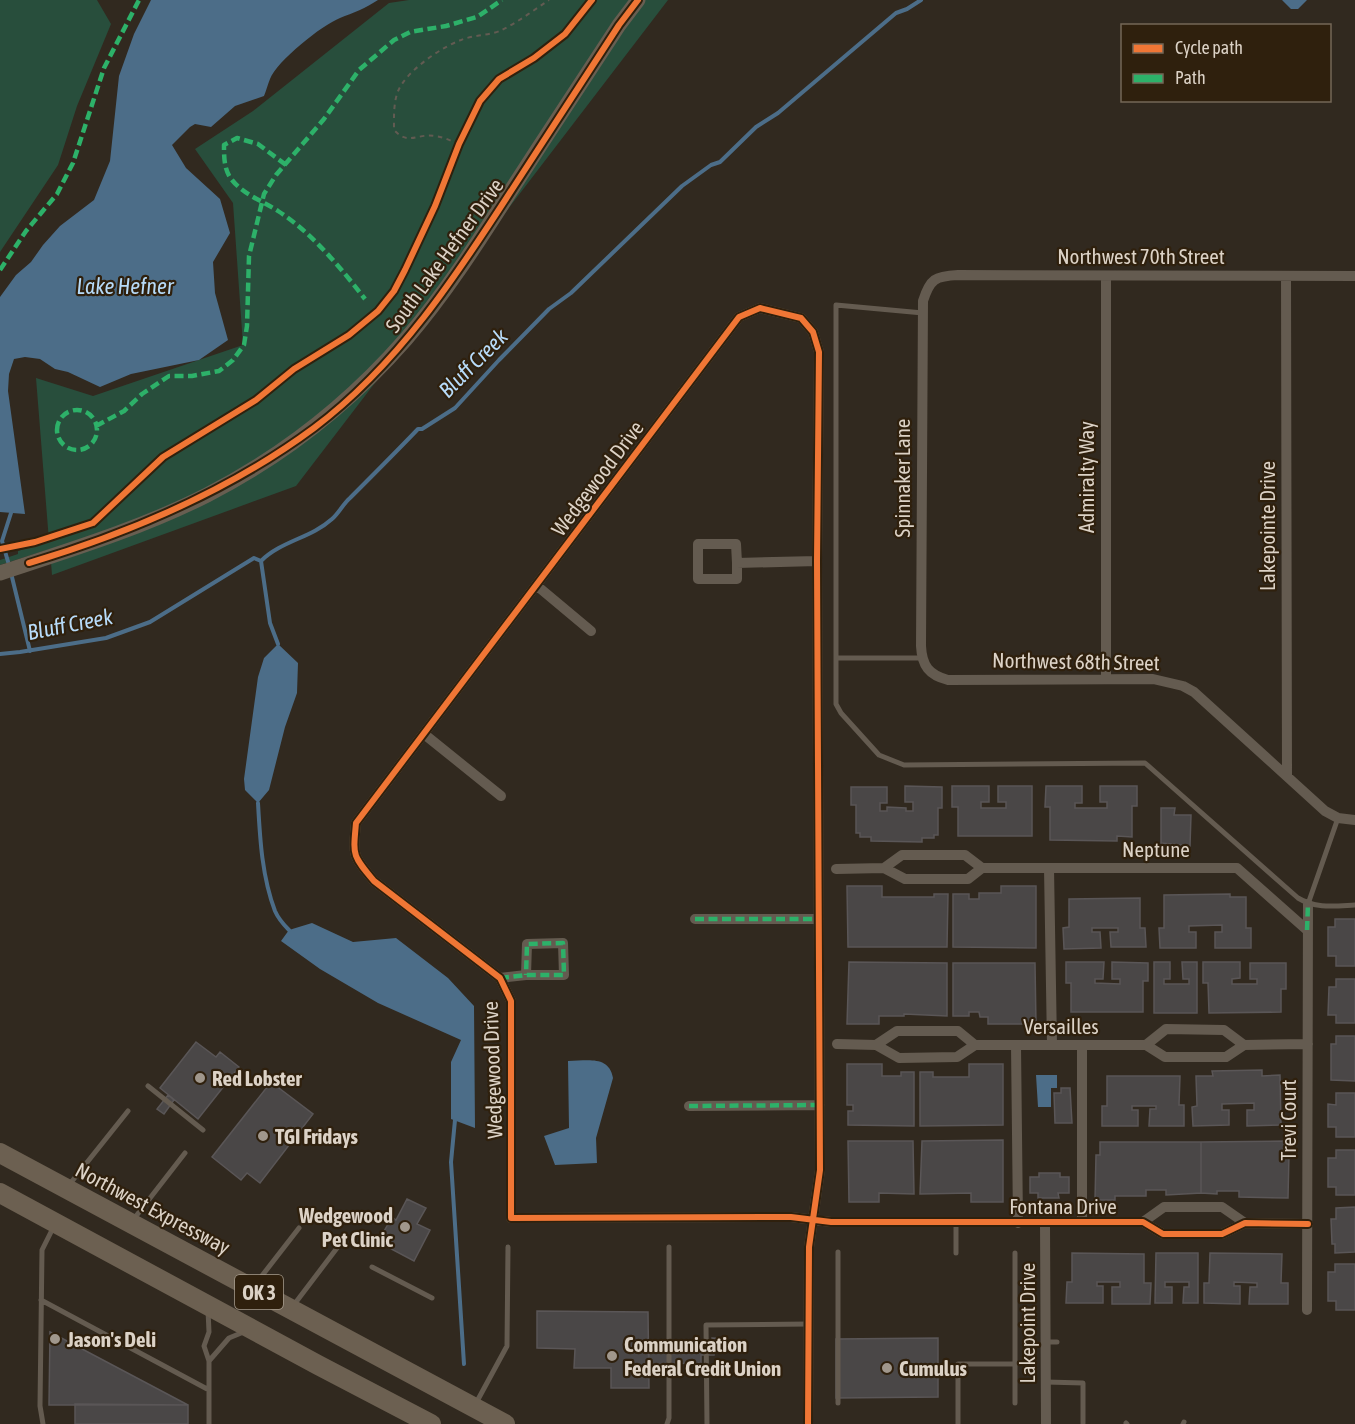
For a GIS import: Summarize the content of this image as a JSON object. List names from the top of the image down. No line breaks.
{"streets":{"highway":["Northwest Expressway","OK 3"],"street":["South Lake Hefner Drive","Northwest 70th Street","Admiralty Way","Wedgewood Drive","Spinnaker Lane","Lakepointe Drive","Northwest 68th Street","Neptune","Versailles","Trevi Court","Fontana Drive","Lakepoint Drive"]},"crossings":[["Northwest 70th Street","Admiralty Way"],["Northwest 70th Street","Spinnaker Lane"],["Northwest 70th Street","Lakepointe Drive"],["Admiralty Way","Northwest 68th Street"],["Wedgewood Drive","Fontana Drive"],["Spinnaker Lane","Northwest 68th Street"],["Lakepointe Drive","Northwest 68th Street"],["Neptune","Trevi Court"],["Versailles","Trevi Court"],["Trevi Court","Fontana Drive"],["Fontana Drive","Lakepoint Drive"]],"water":["Lake Hefner","Bluff Creek"],"places":["Red Lobster","TGI Fridays","Wedgewood Pet Clinic","Jason's Deli","Communication Federal Credit Union","Cumulus"],"legend":["Cycle path","Path"]}
